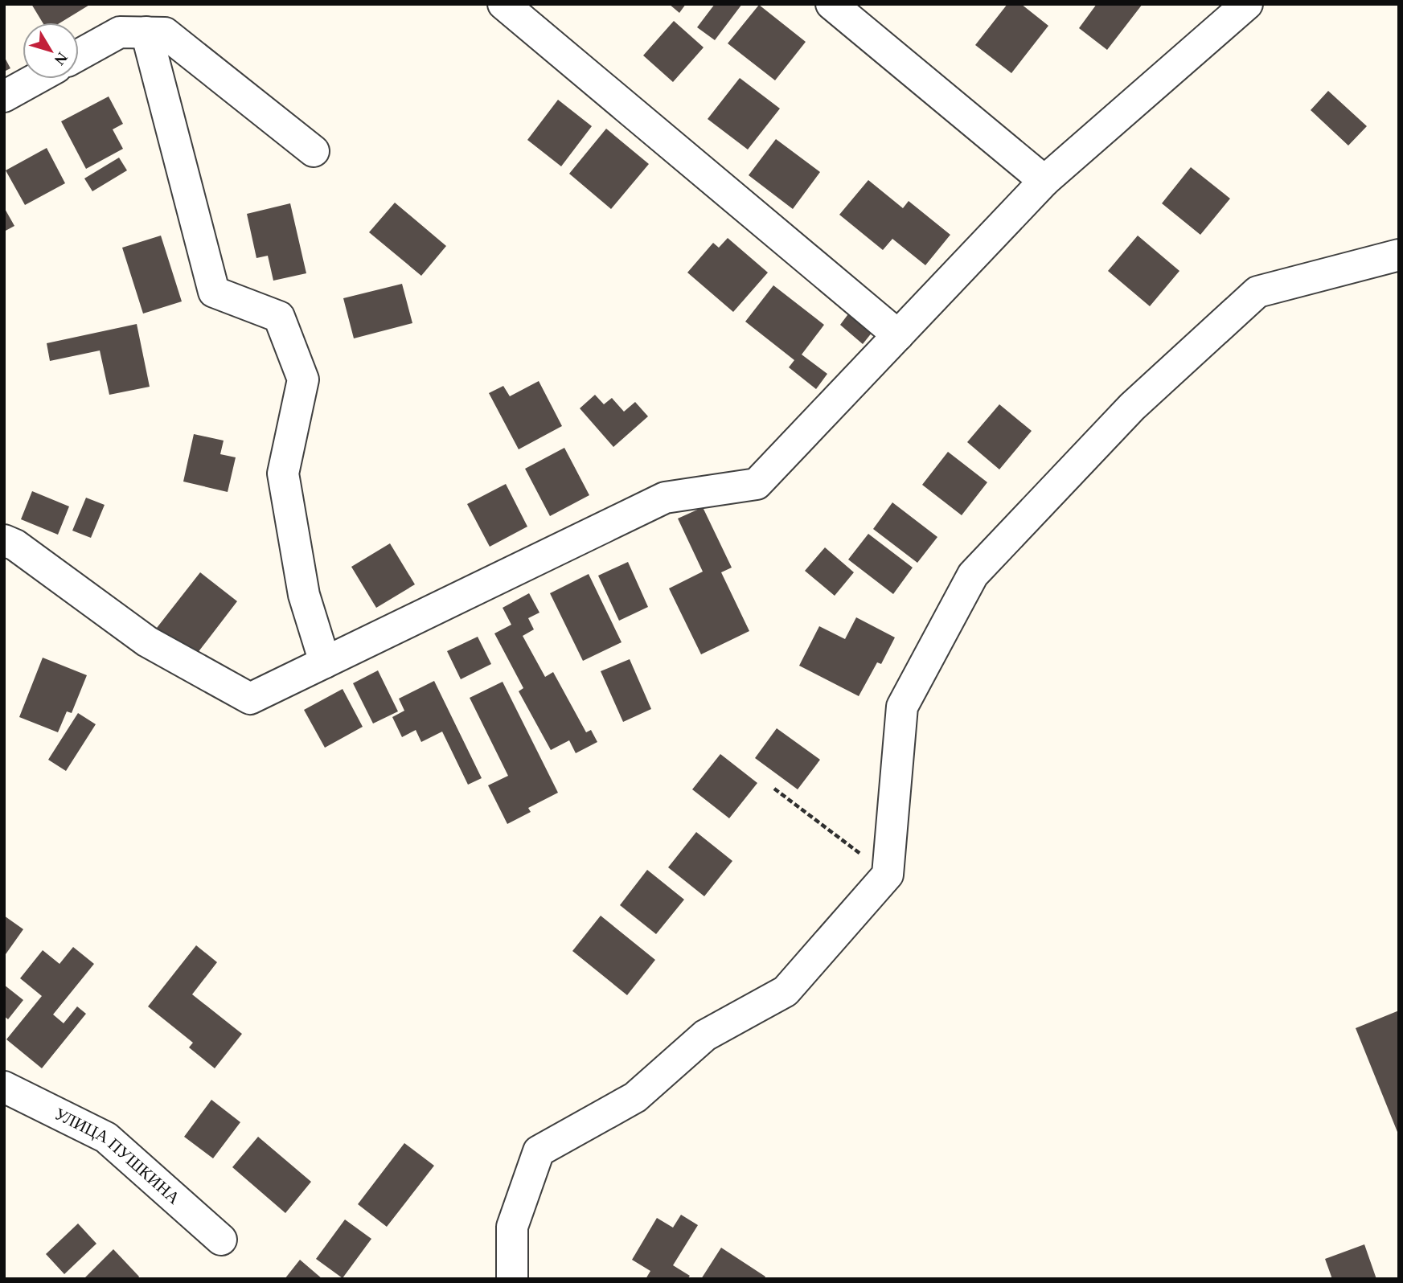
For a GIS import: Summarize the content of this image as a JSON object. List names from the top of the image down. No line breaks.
{"streets":{"street":["УЛИЦА ПУШКИНА"]},"north":"bottom right"}
